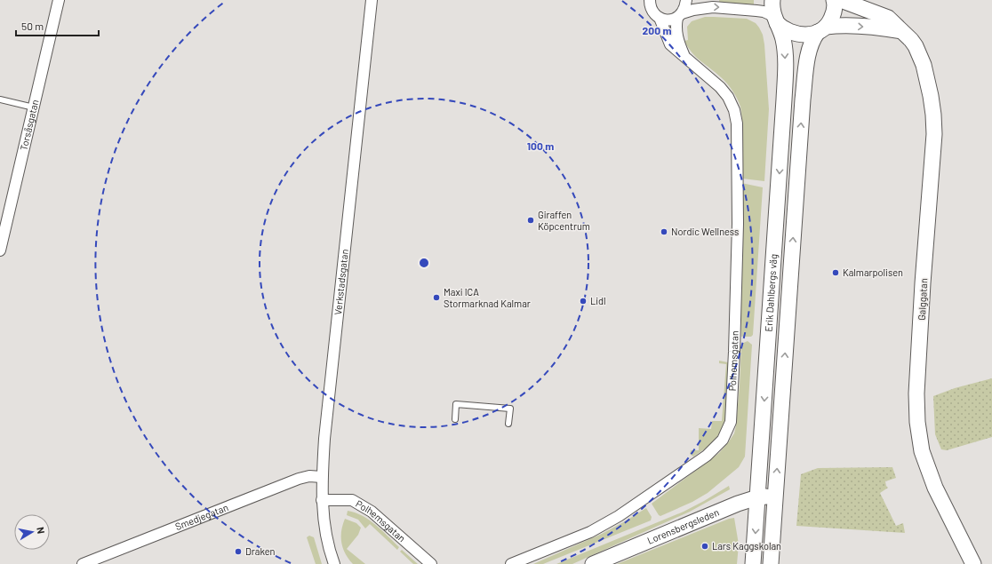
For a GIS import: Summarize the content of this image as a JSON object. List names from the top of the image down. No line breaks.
{"streets":{"main road":["Erik Dahlbergs väg","Galggatan","Lorensbergsleden"],"street":["Torsåsgatan","Verkstadsgatan","Polhemsgatan","Smedjegatan"]},"crossings":[["Verkstadsgatan","Polhemsgatan"],["Verkstadsgatan","Smedjegatan"],["Erik Dahlbergs väg","Lorensbergsleden"]],"places":["Giraffen Köpcentrum","Nordic Wellness","Kalmarpolisen","Maxi ICA Stormarknad Kalmar","Lidl","Lars Kaggskolan","Draken"],"scale_bar":"50 m","north":"right","rings":["200 m","100 m"]}
